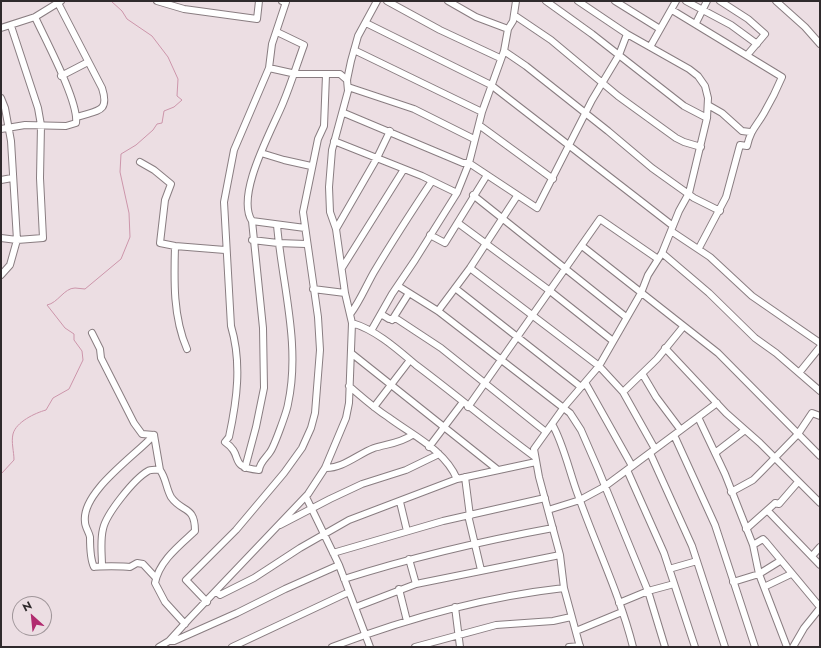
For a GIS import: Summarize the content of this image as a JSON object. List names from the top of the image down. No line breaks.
{"north":"top left"}
